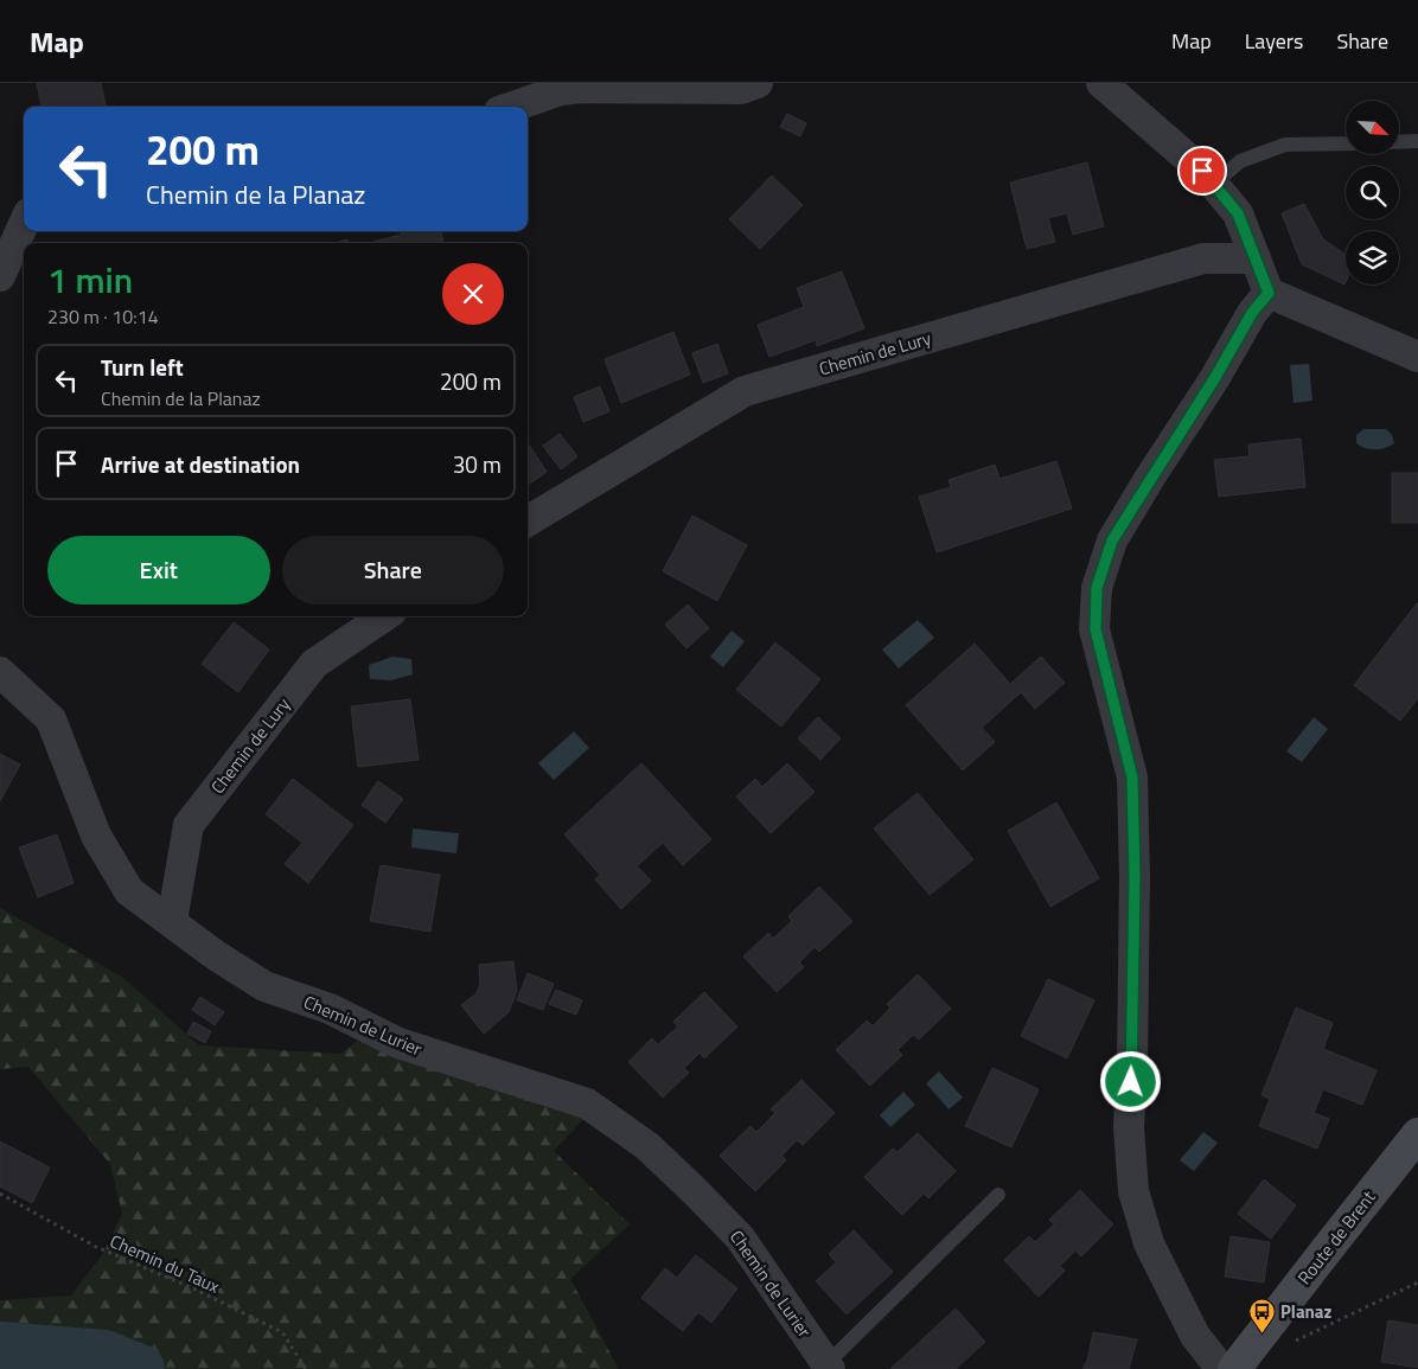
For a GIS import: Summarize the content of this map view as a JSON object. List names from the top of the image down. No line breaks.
{"streets":{"main road":["Route de Brent"],"street":["Chemin de Lury","Chemin de Lurier"],"path":["Chemin du Taux"]},"crossings":[["Chemin de Lury","Chemin de Lurier"]],"places":{"bus stop":["Planaz"]},"north":"bottom right","page":{"header":"Map","nav":["Map","Layers","Share"],"turn":["200 m","Chemin de la Planaz"],"heading":["1 min","230 m · 10:14"],"list":[{"name":"Turn left","note":"Chemin de la Planaz","value":"200 m"},{"name":"Arrive at destination","value":"30 m"}],"buttons":["Exit","Share"]}}
